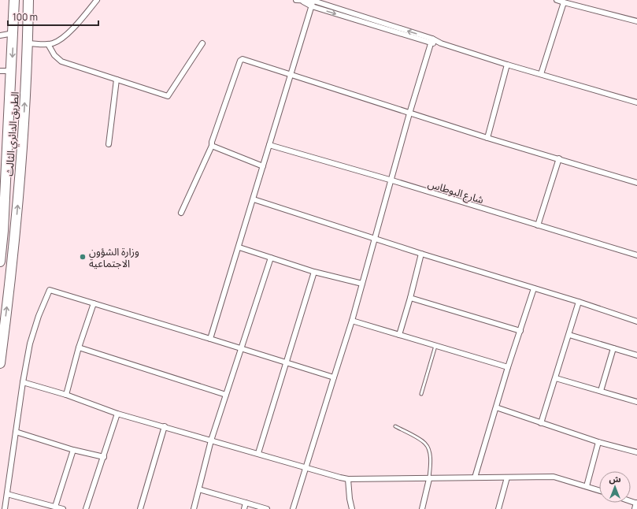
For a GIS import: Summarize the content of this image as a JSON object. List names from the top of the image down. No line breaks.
{"streets":{"highway":["الطريق الدائري الثالث"],"street":["شارع البوطاس"]},"places":["وزارة الشؤون الاجتماعية"],"scale_bar":"100 m","north":"top"}
